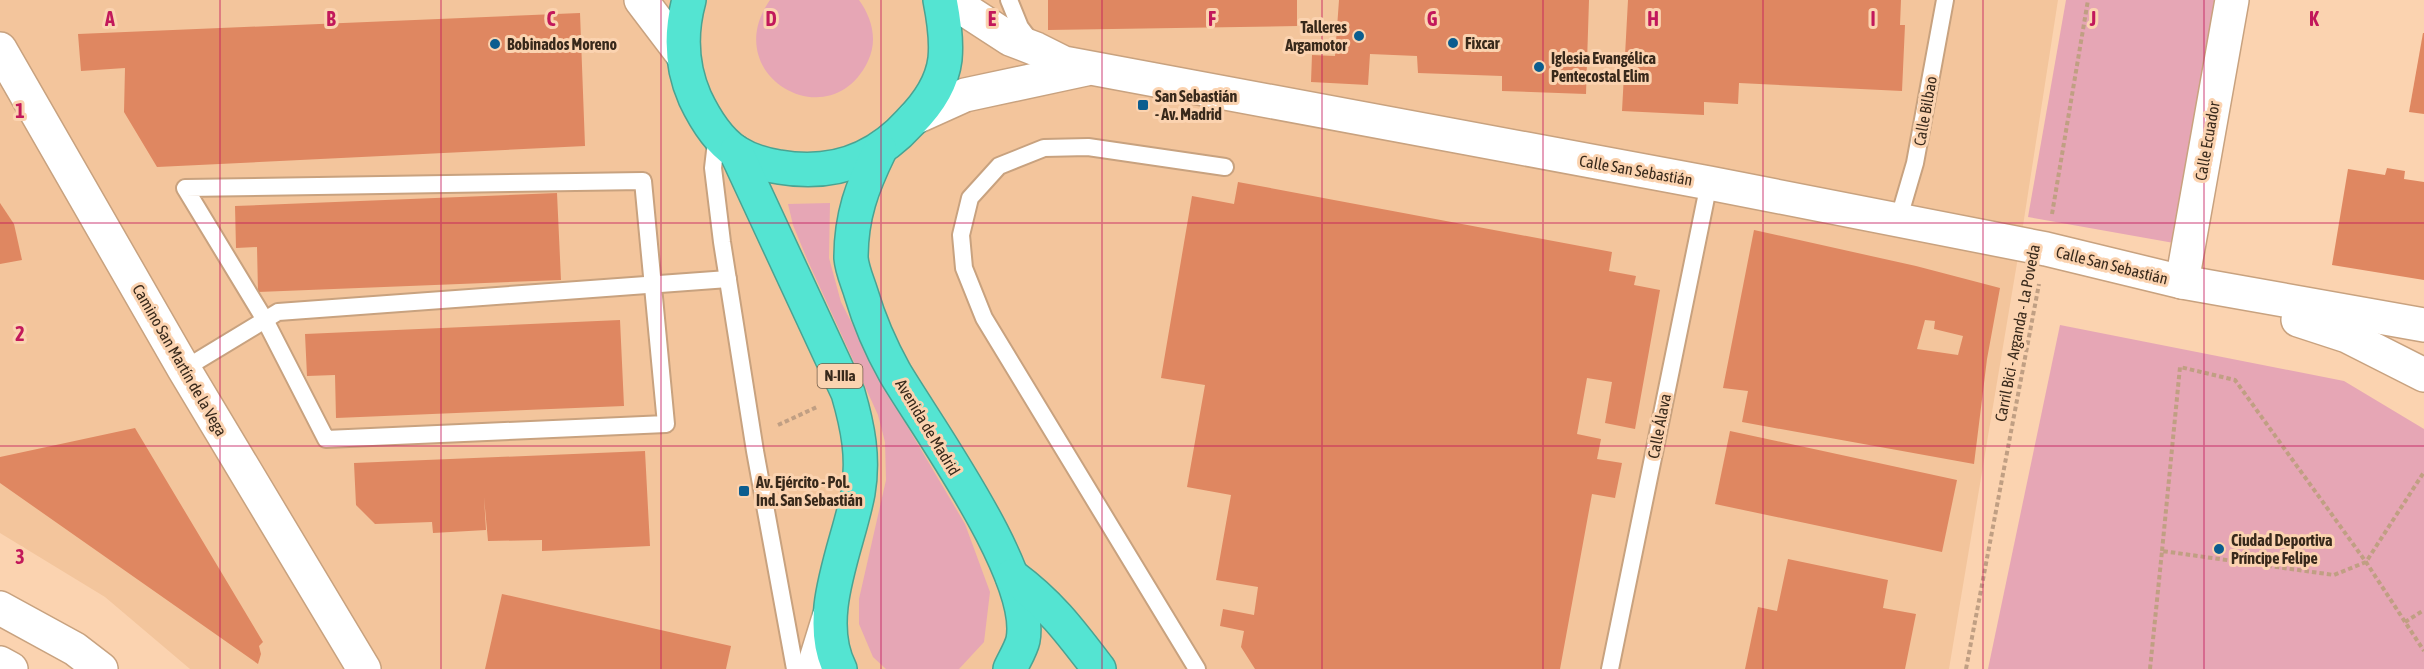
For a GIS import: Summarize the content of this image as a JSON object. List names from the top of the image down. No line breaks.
{"streets":{"highway":["N-IIIa","Avenida de Madrid"],"street":["Calle Ecuador","Calle San Sebastián","Camino San Martín de la Vega"],"lane":["Calle Bilbao","Calle Álava"],"path":["Carril Bici - Arganda - La Poveda"]},"crossings":[["Calle Bilbao","Calle San Sebastián"],["Calle Ecuador","Calle San Sebastián"],["Calle San Sebastián","Carril Bici - Arganda - La Poveda"],["Calle San Sebastián","Calle Álava"]],"places":{"other":["Talleres Argamotor","Fixcar","Bobinados Moreno","Iglesia Evangélica Pentecostal Elim","Ciudad Deportiva Príncipe Felipe"],"transit":["San Sebastián - Av. Madrid","Av. Ejército - Pol. Ind. San Sebastián"]},"grid":{"columns":["A","B","C","D","E","F","G","H","I","J","K"],"rows":["1","2","3"]}}
